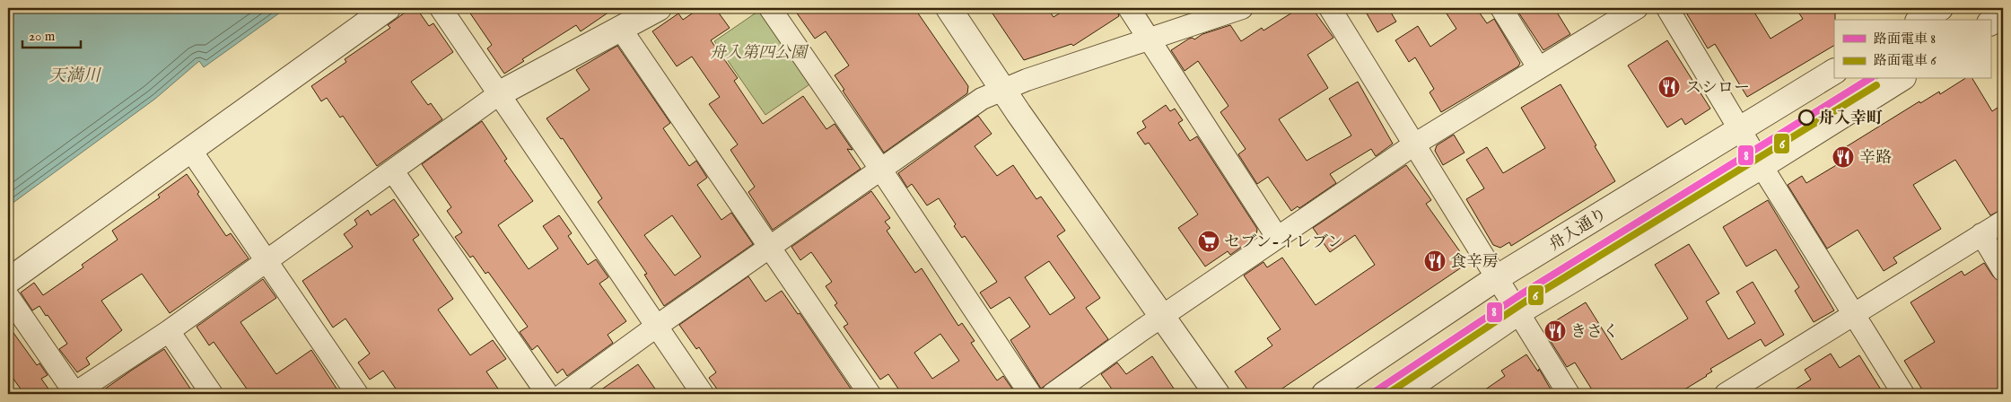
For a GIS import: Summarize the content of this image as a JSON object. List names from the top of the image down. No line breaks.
{"streets":{"street":["舟入通り"]},"water":["天満川"],"parks":["舟入第四公園"],"places":{"restaurant":["スシロー","辛路","食辛房","きさく"],"other":["舟入幸町"],"supermarket":["セブン-イレブン"]},"lines":["tram line 8","tram line 6"],"legend":["路面電車 8","路面電車 6"],"scale_bar":"20 m"}
